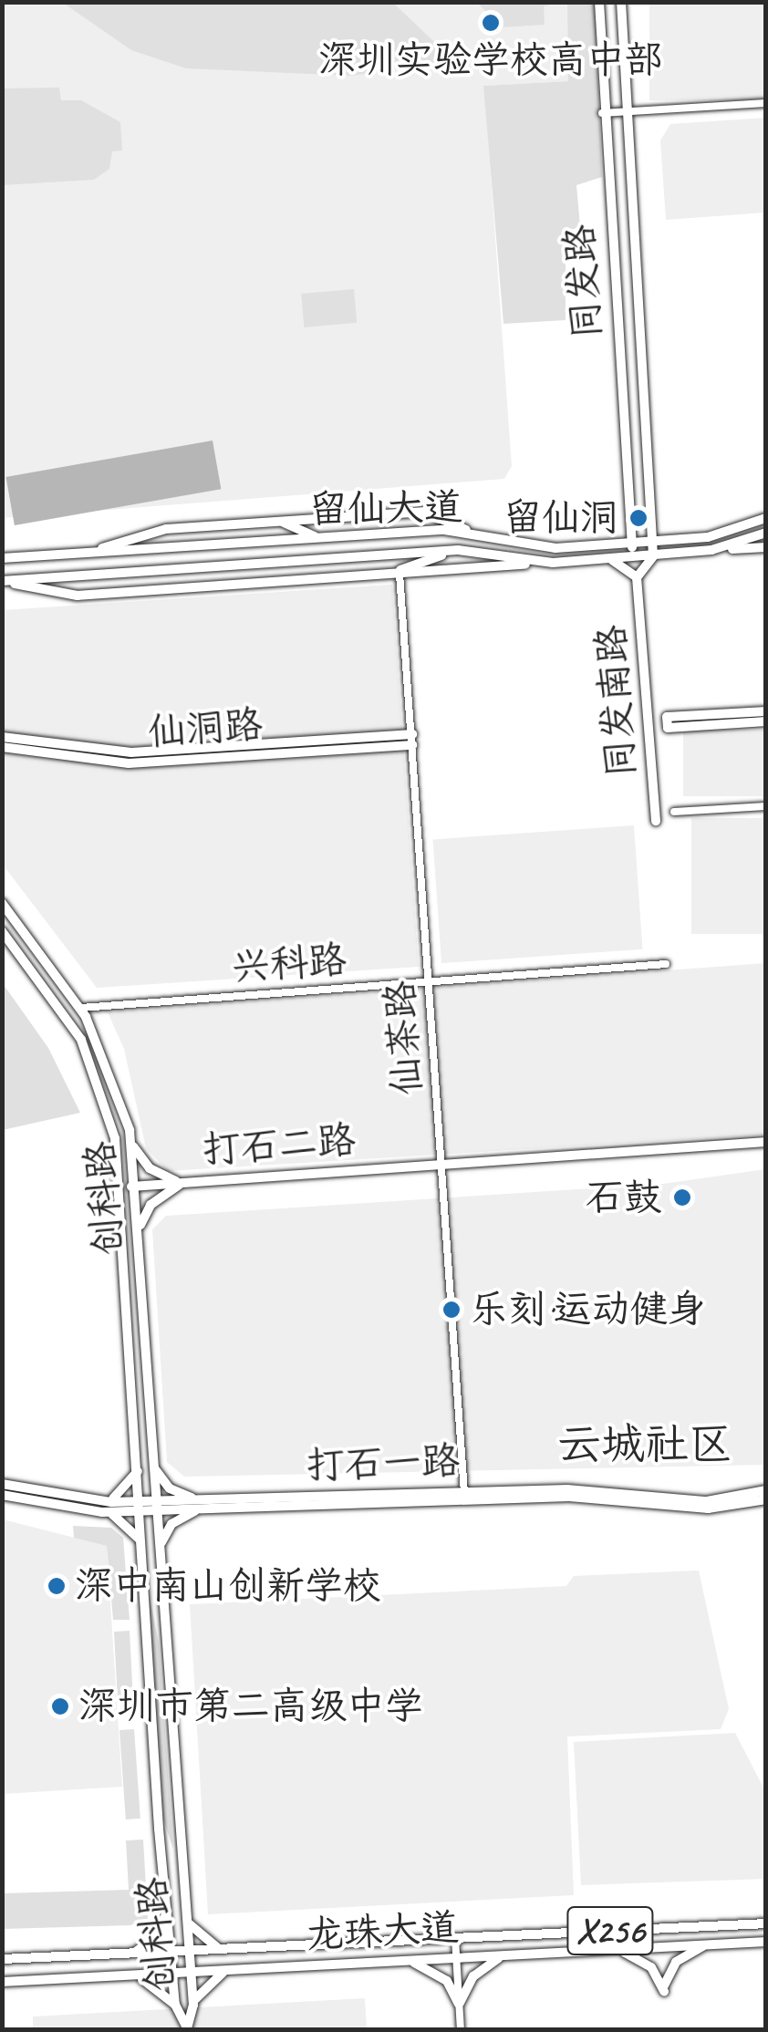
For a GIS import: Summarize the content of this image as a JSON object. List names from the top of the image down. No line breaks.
{"streets":{"main road":["同发路","留仙大道","同发南路","仙洞路","打石二路","创科路","打石一路","X256","龙珠大道"],"street":["兴科路","仙茶路"]},"crossings":[["同发路","留仙大道"],["仙洞路","仙茶路"],["兴科路","仙茶路"],["兴科路","创科路"],["仙茶路","打石二路"],["仙茶路","打石一路"],["打石二路","创科路"],["创科路","打石一路"],["创科路","龙珠大道"]],"districts":["云城社区"],"places":["深圳实验学校高中部","留仙洞","石鼓","乐刻·运动健身","深中南山创新学校","深圳市第二高级中学"]}
